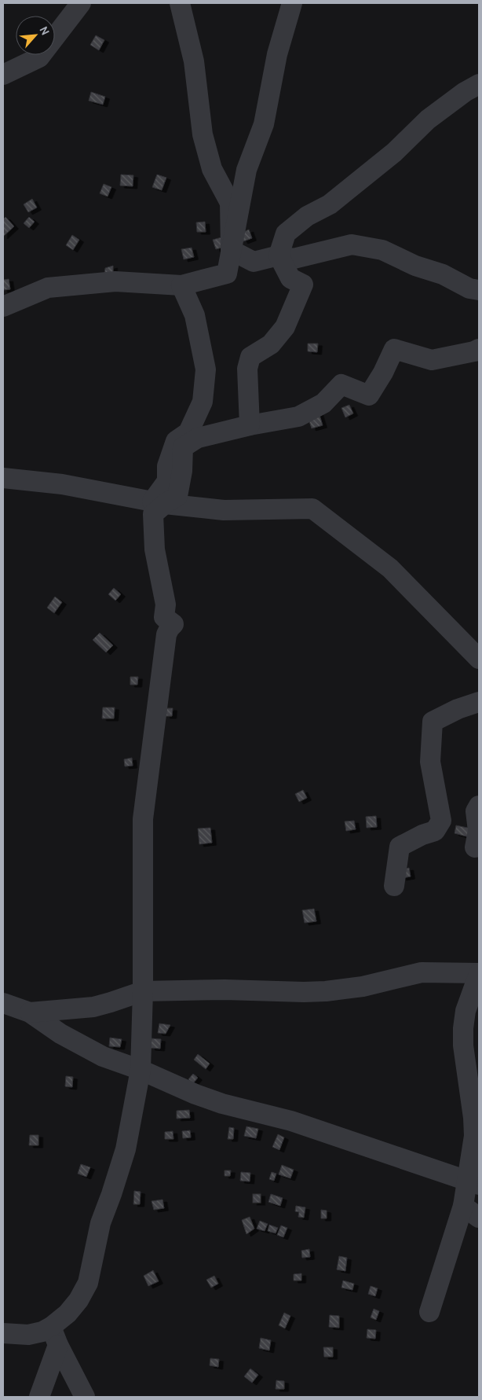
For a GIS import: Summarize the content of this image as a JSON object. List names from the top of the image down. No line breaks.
{"north":"top right"}
